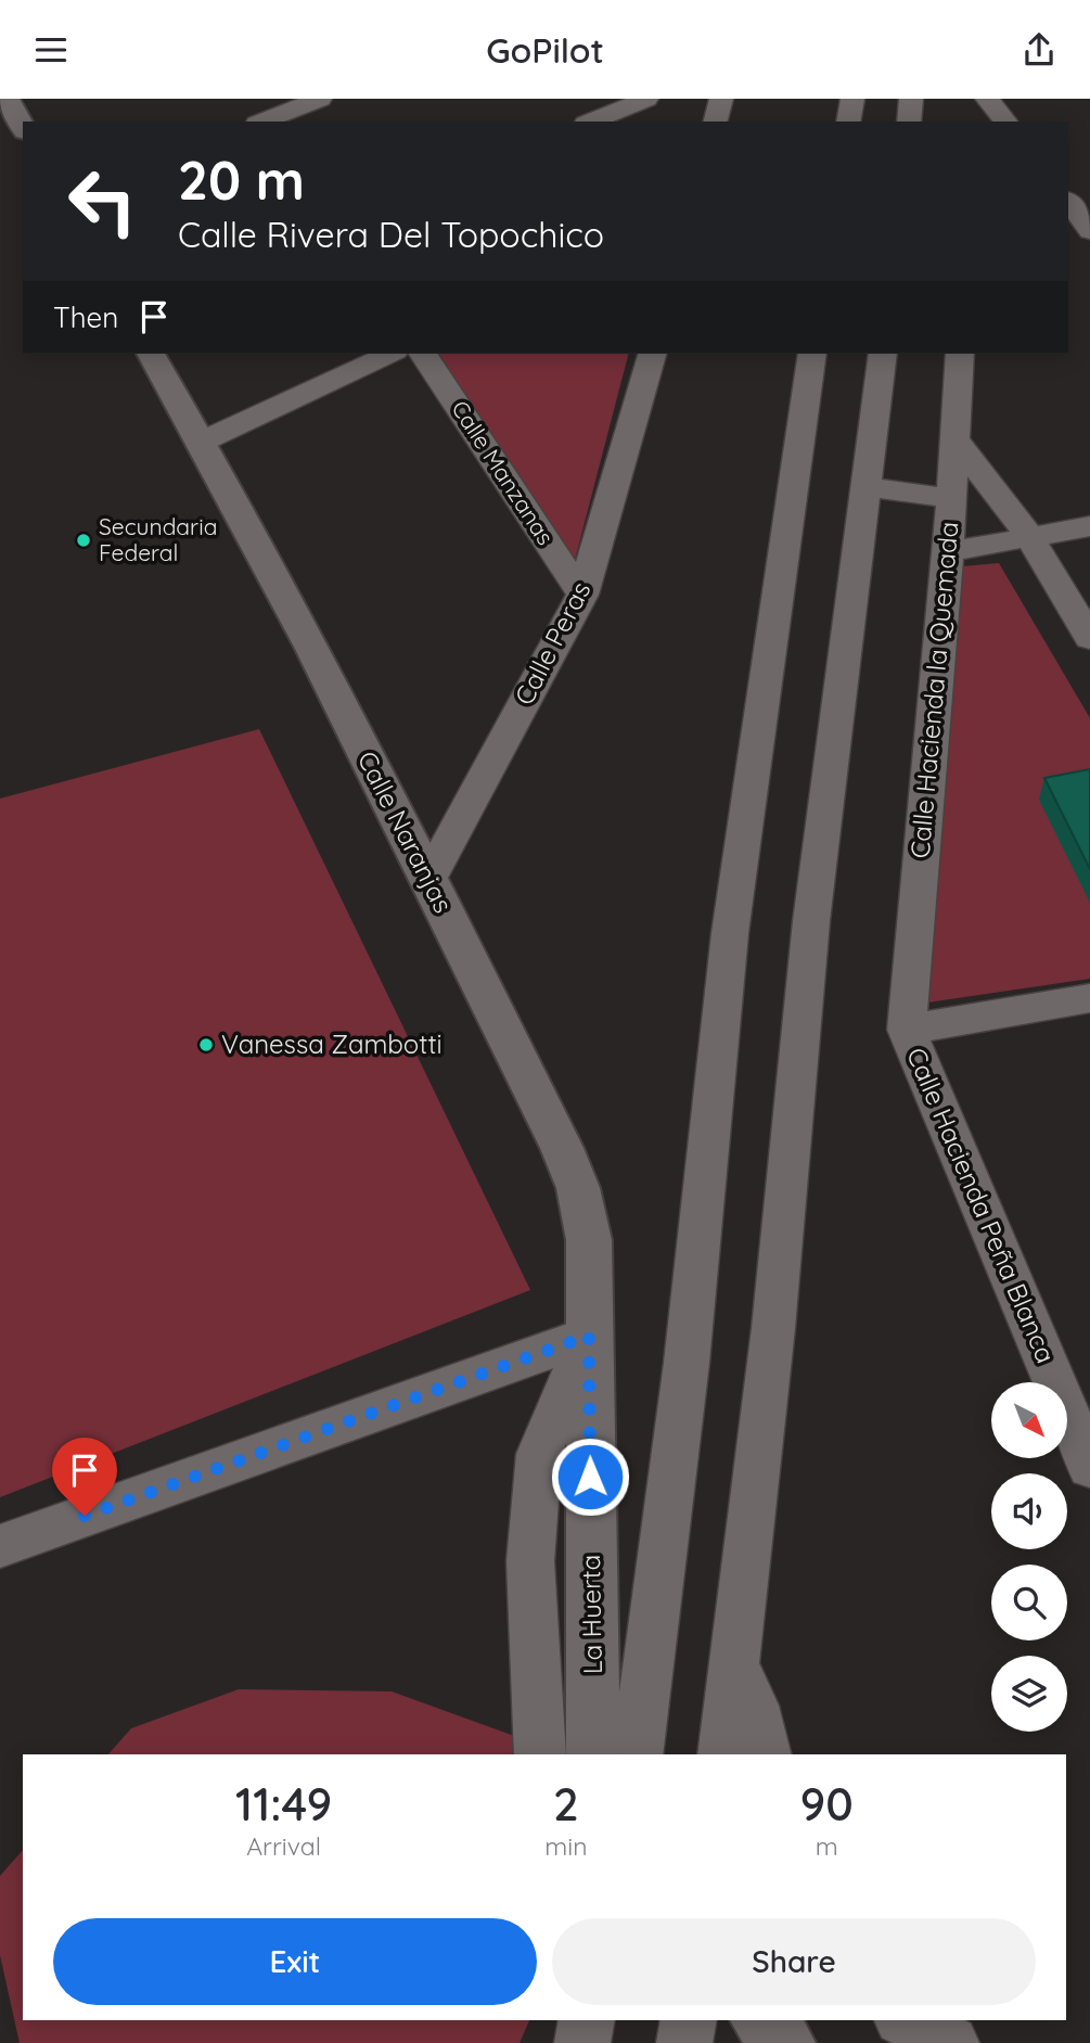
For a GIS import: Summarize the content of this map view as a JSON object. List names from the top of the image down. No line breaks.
{"streets":{"street":["Calle Manzanas","Calle Peras","Calle Hacienda la Quemada","Calle Naranjas","Calle Hacienda Peña Blanca","La Huerta"]},"crossings":[["Calle Manzanas","Calle Peras"],["Calle Peras","Calle Naranjas"],["Calle Hacienda la Quemada","Calle Hacienda Peña Blanca"],["Calle Naranjas","La Huerta"]],"places":["Secundaria Federal","Vanessa Zambotti"],"north":"bottom right","page":{"header":"GoPilot","turn":["20 m","Calle Rivera Del Topochico"],"then":"Then","eta":["11:49","Arrival","2","min","90","m"],"buttons":["Exit","Share"]}}
